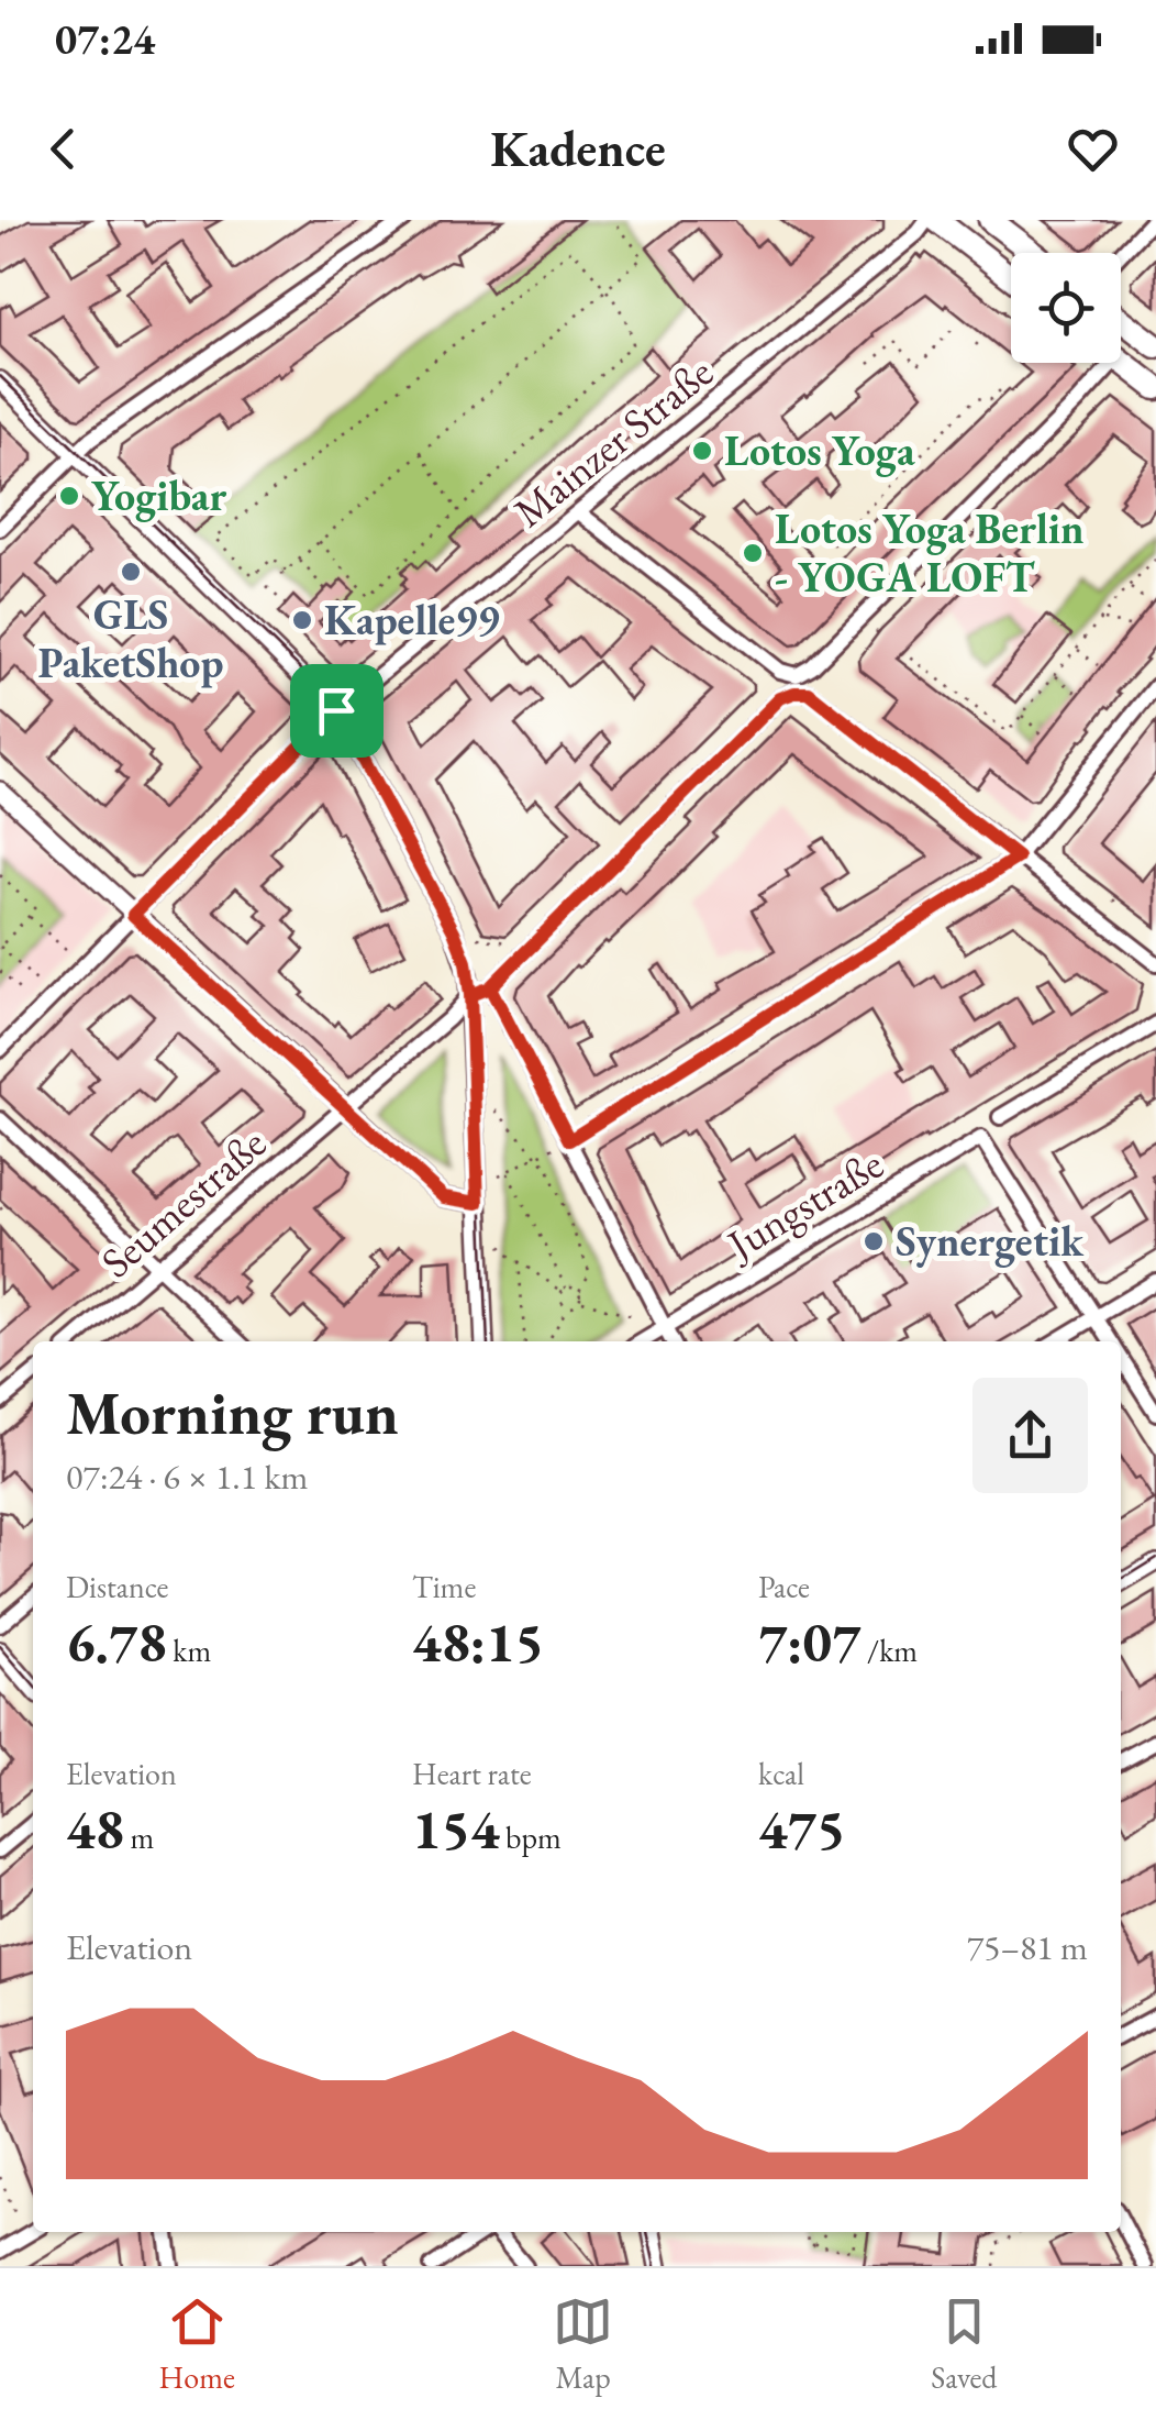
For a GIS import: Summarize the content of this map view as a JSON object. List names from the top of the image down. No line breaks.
{"streets":{"street":["Mainzer Straße","Seumestraße","Jungstraße"]},"places":["Lotos Yoga","Yogibar","Lotos Yoga Berlin - YOGA LOFT","GLS PaketShop","Kapelle99","Synergetik"],"page":{"status":"07:24","header":"Kadence","heading":["Morning run","07:24 · 6 × 1.1 km"],"stats":[["Distance","6.78 km"],["Time","48:15"],["Pace","7:07 /km"],["Elevation","48 m"],["Heart rate","154 bpm"],["kcal","475"]],"chart":["Elevation","75–81 m"],"tabs":["Home","Map","Saved"]}}
